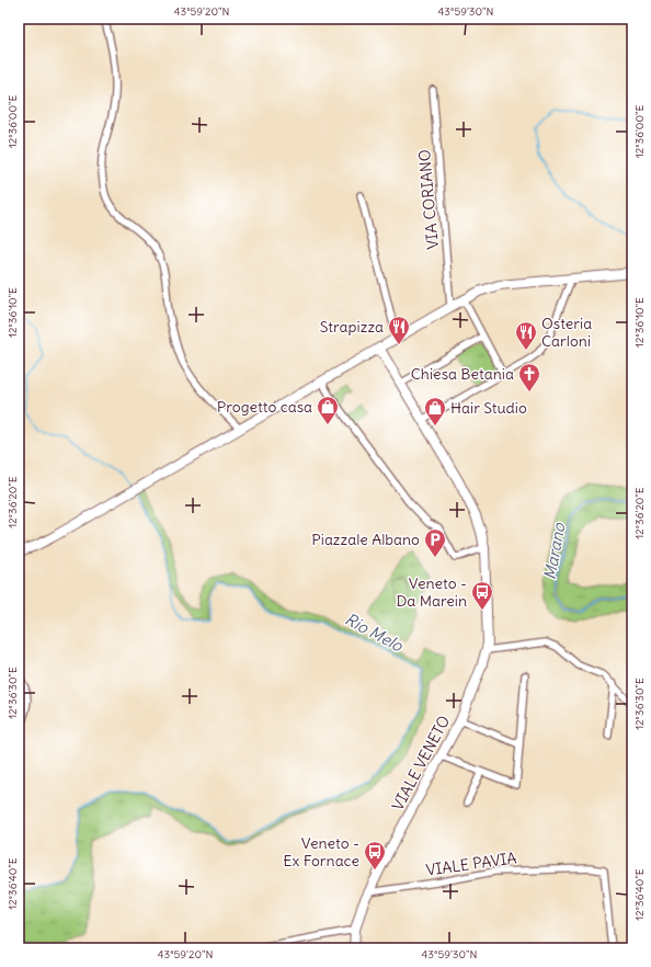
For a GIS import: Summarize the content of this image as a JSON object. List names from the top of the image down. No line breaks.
{"streets":{"main road":["VIALE VENETO"],"street":["VIA CORIANO","VIALE PAVIA"]},"crossings":[["VIALE VENETO","VIALE PAVIA"]],"water":["Marano","Rio Melo"],"places":{"restaurant":["Strapizza","Osteria Carloni"],"church":["Chiesa Betania"],"shop":["Progetto casa","Hair Studio"],"parking":["Piazzale Albano"],"bus stop":["Veneto - Da Marein","Veneto - Ex Fornace"]},"coordinates":["43°59'20\"N","43°59'30\"N","12°36'00\"E","12°36'10\"E","12°36'20\"E","12°36'30\"E","12°36'40\"E"]}
